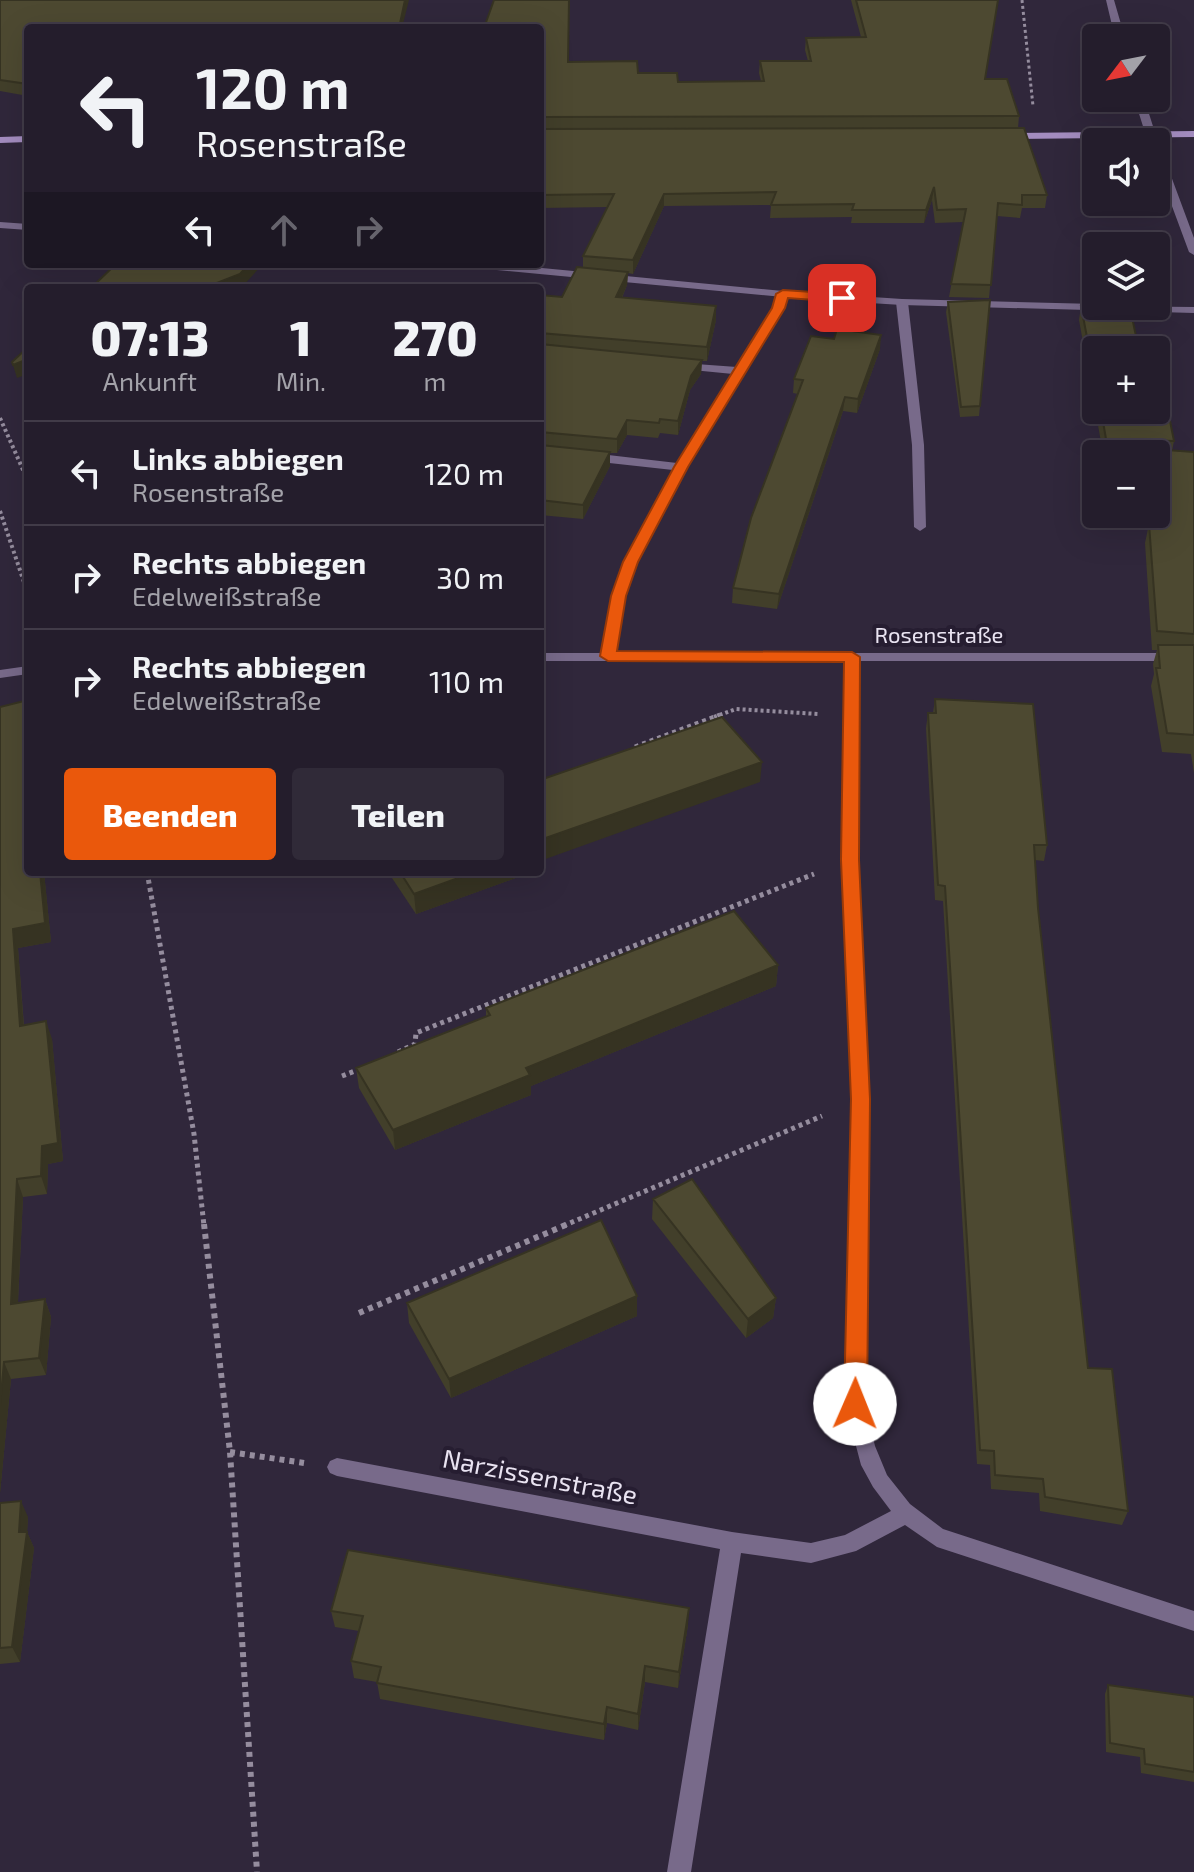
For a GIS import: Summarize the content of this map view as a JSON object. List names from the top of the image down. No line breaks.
{"streets":{"street":["Rosenstraße","Narzissenstraße"]},"north":"bottom left","page":{"map_buttons":["+","−"],"turn":["120 m","Rosenstraße"],"eta":["07:13","Ankunft","1","Min.","270","m"],"list":[{"name":"Links abbiegen","note":"Rosenstraße","value":"120 m"},{"name":"Rechts abbiegen","note":"Edelweißstraße","value":"30 m"},{"name":"Rechts abbiegen","note":"Edelweißstraße","value":"110 m"}],"buttons":["Beenden","Teilen"]}}
